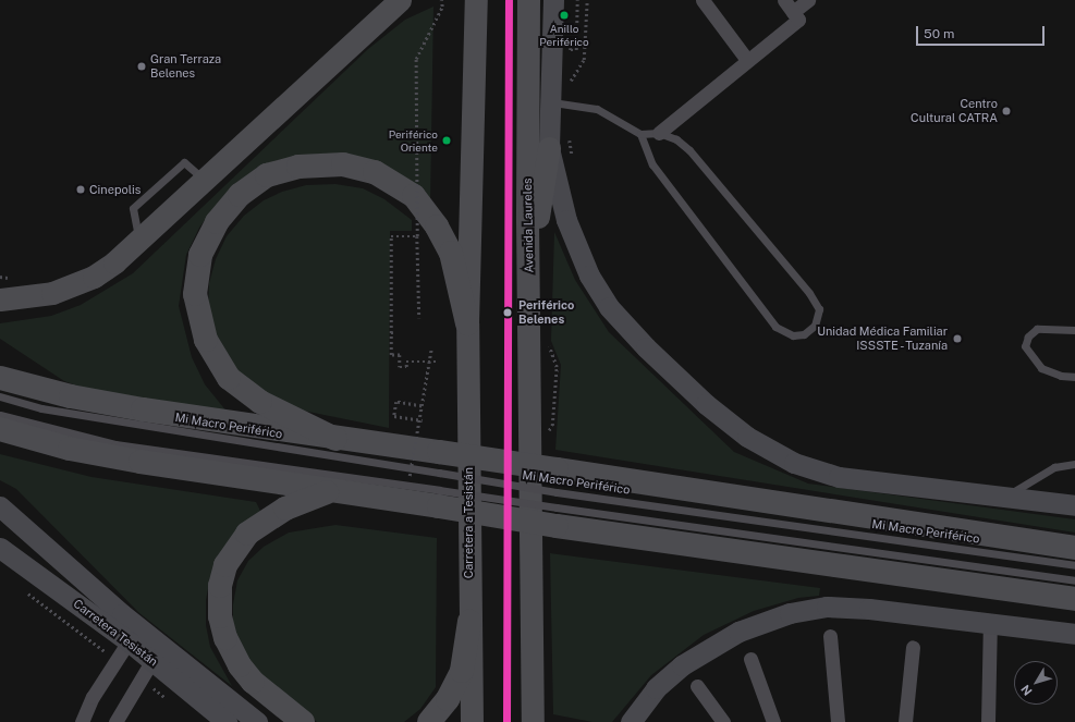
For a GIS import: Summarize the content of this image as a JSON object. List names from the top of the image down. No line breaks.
{"streets":{"main road":["Avenida Laureles","Carretera a Tesistán","Carretera Tesistán"],"lane":["Mi Macro Periférico"]},"places":["Anillo Periférico","Gran Terraza Belenes","Centro Cultural CATRA","Periférico Oriente","Cinepolis","Periférico Belenes","Unidad Médica Familiar ISSSTE - Tuzanía"],"scale_bar":"50 m","north":"bottom left"}
